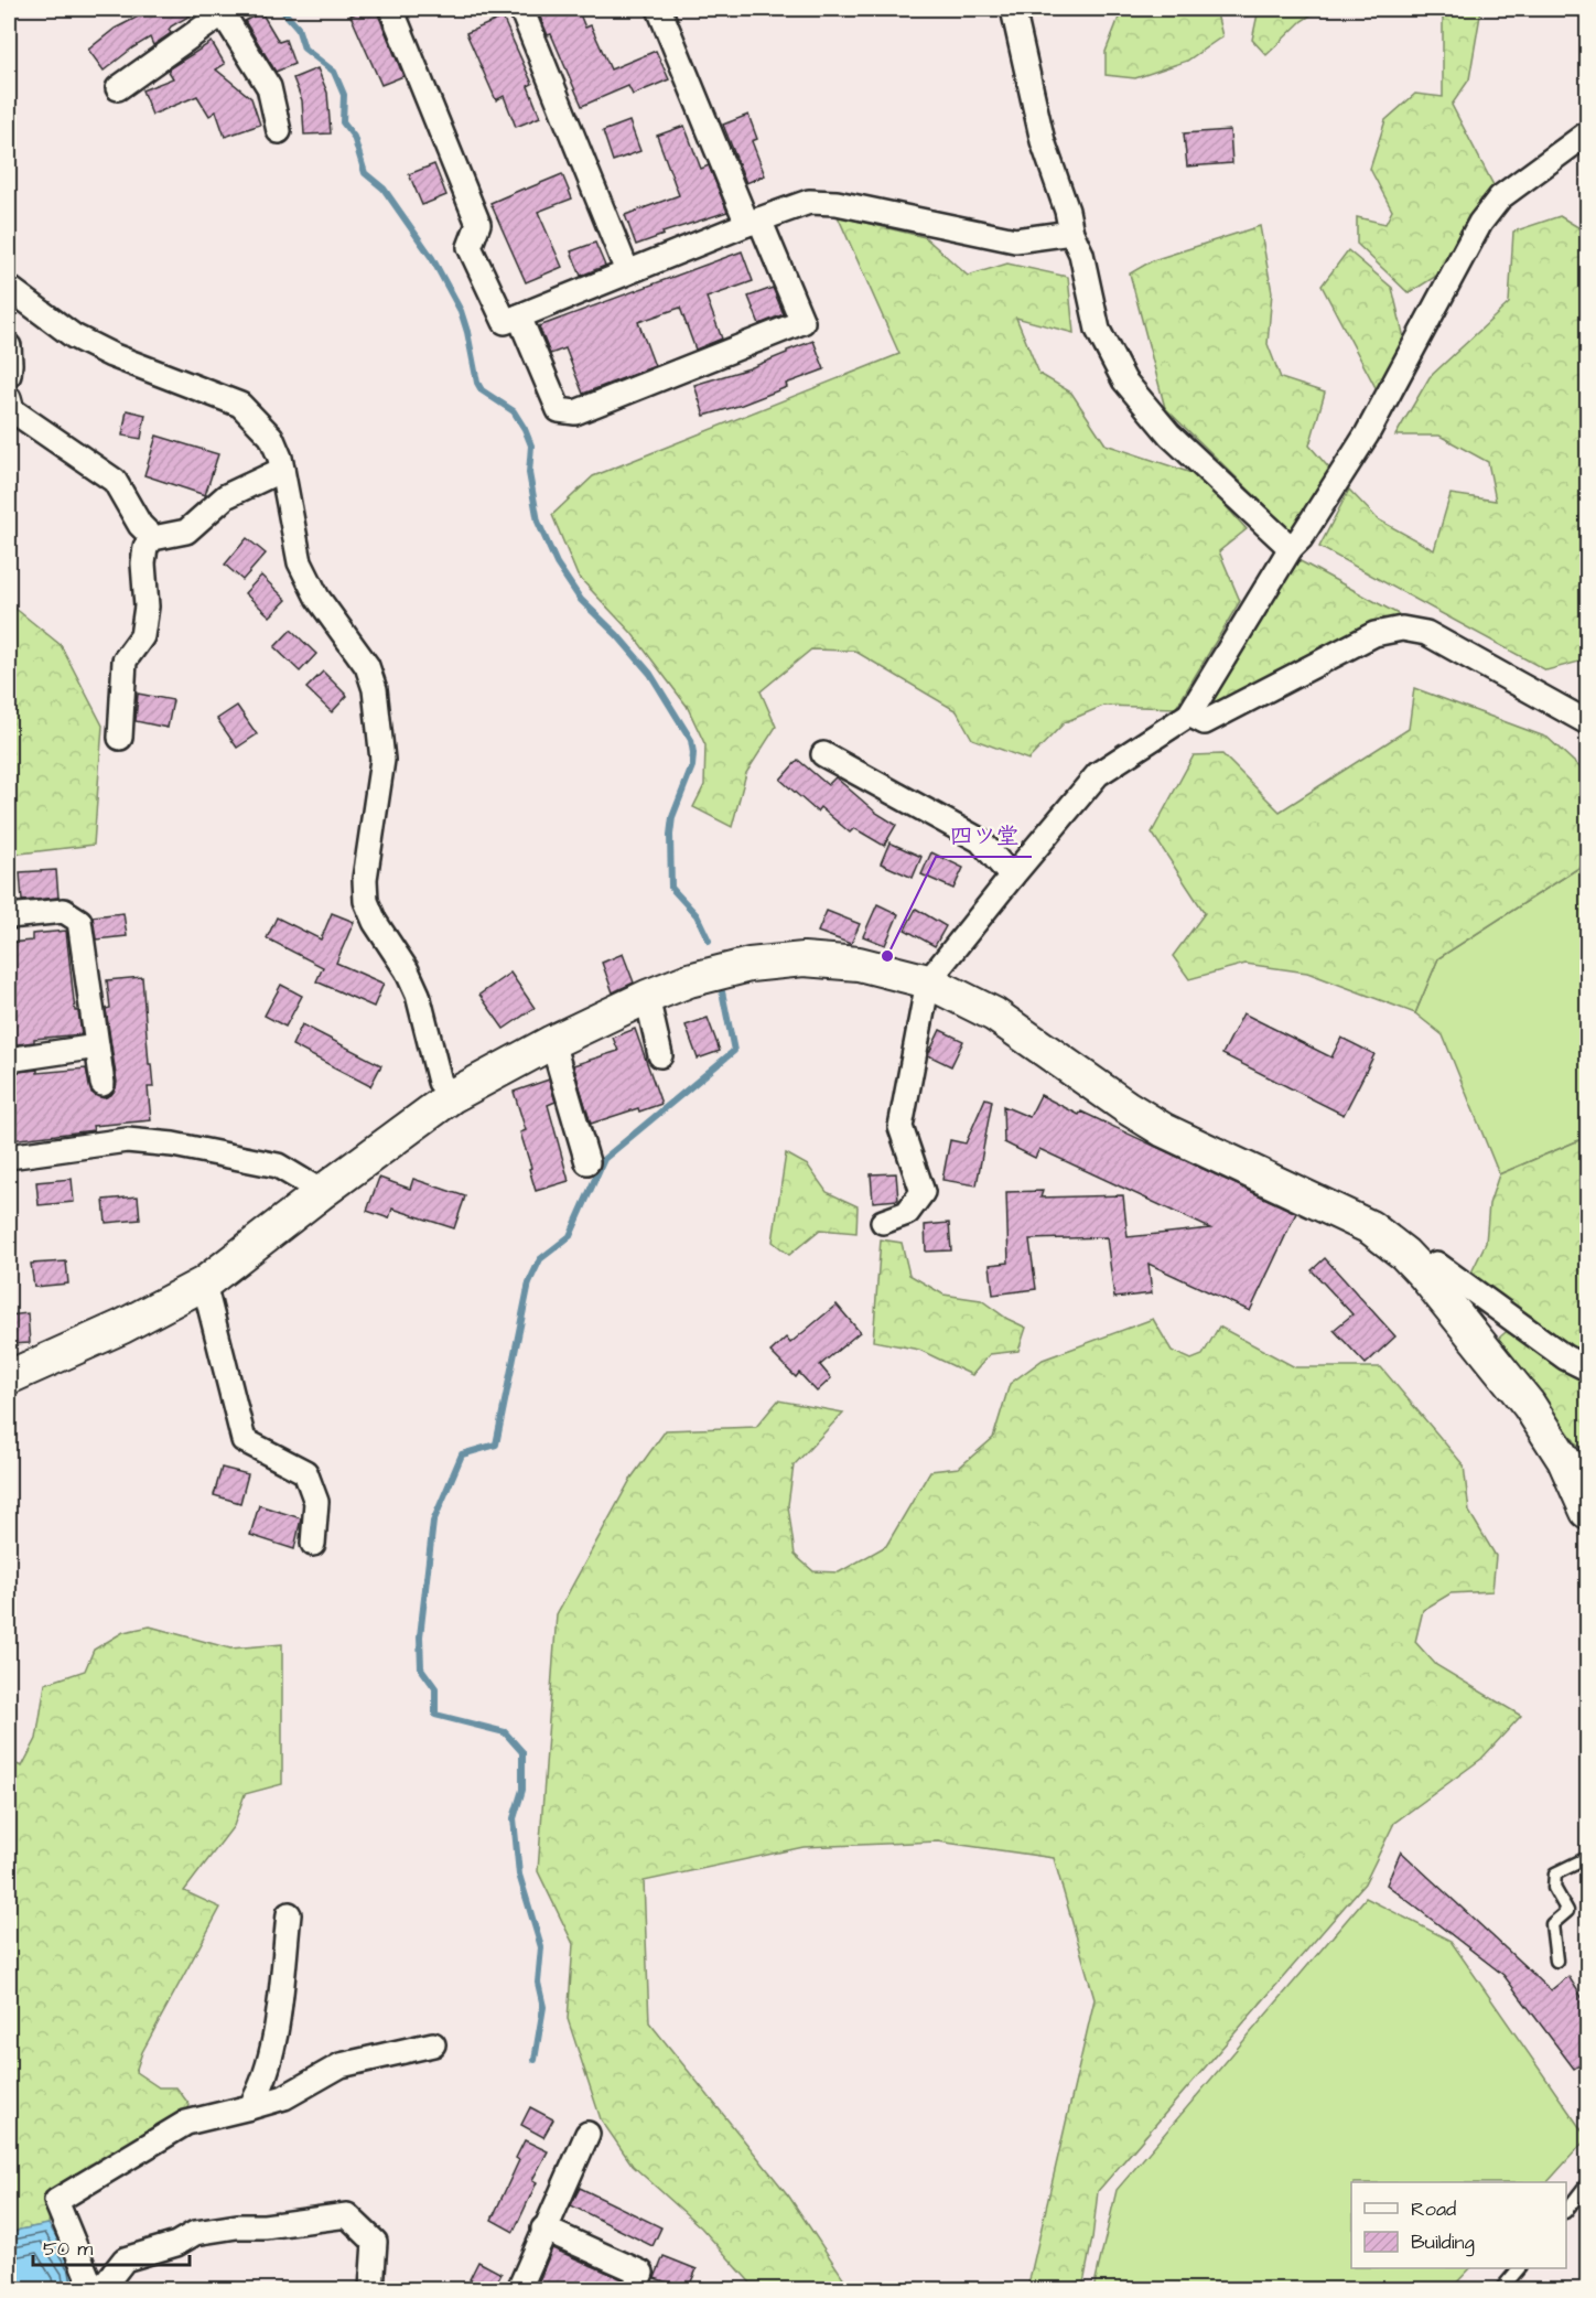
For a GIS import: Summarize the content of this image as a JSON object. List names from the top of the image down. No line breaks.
{"places":["四ツ堂"],"legend":["Road","Building"],"scale_bar":"50 m"}
